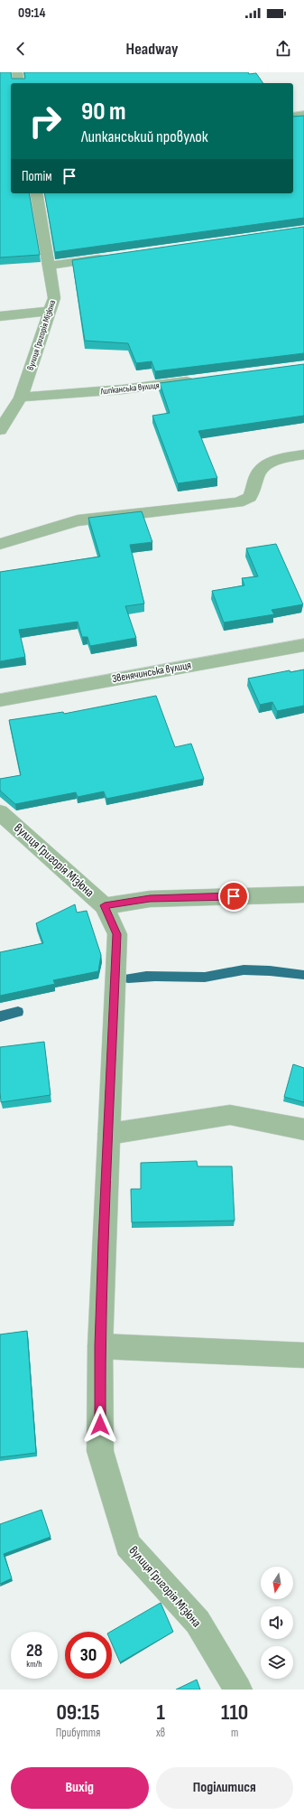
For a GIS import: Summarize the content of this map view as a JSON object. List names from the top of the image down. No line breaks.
{"streets":{"street":["вулиця Григорія Мізюна","Липканська вулиця","Звенячинська вулиця"]},"crossings":[["вулиця Григорія Мізюна","Липканська вулиця"]],"north":"bottom","page":{"status":"09:14","header":"Headway","turn":["90 m","Липканський провулок"],"then":"Потім","speed":"28 km/h","limit":"30","eta":["09:15","Прибуття","1","хв","110","m"],"buttons":["Вихід","Поділитися"]}}
